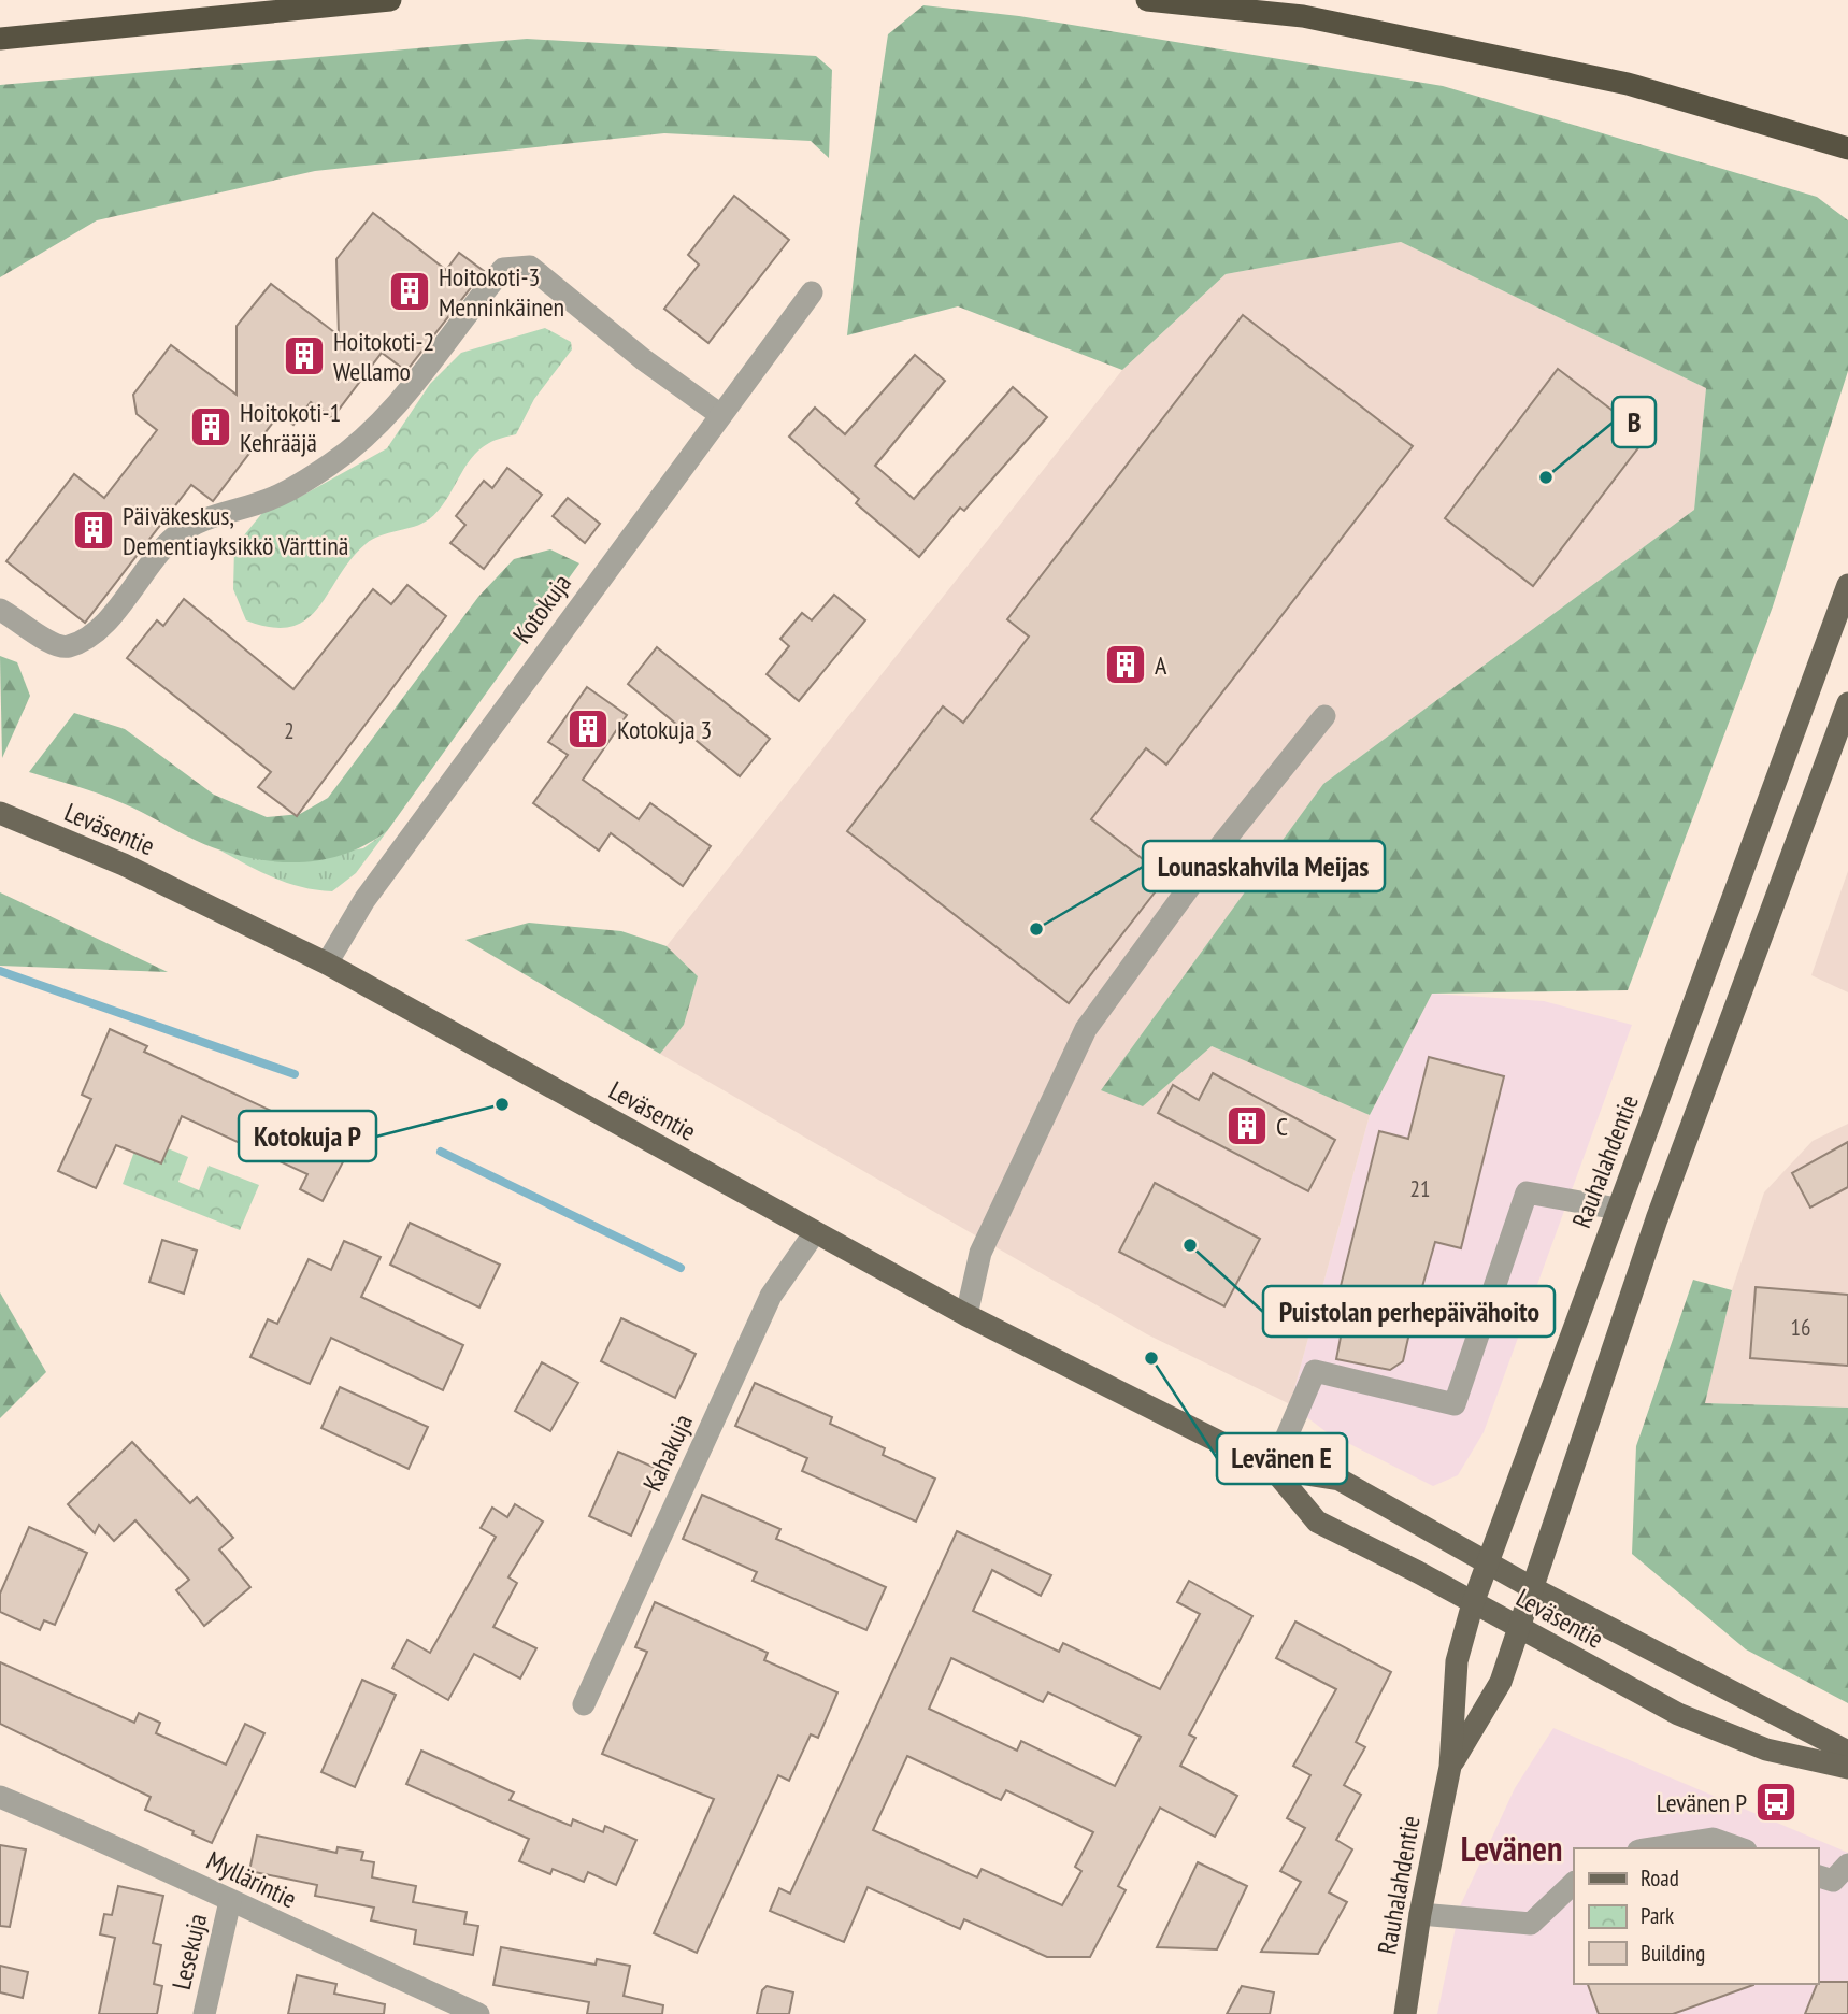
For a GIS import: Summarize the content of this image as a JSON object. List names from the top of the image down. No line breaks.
{"streets":{"main road":["Leväsentie","Rauhalahdentie"],"street":["Kotokuja","Kahakuja","Myllärintie","Lesekuja"]},"crossings":[["Kotokuja","Leväsentie"],["Leväsentie","Rauhalahdentie"],["Leväsentie","Kahakuja"],["Myllärintie","Lesekuja"]],"districts":["Levänen"],"places":{"building":["Hoitokoti-3 Menninkäinen","Hoitokoti-2 Wellamo","Hoitokoti-1 Kehrääjä","Päiväkeskus, Dementiayksikkö Värttinä","A","Kotokuja 3","C"],"other":["B","Lounaskahvila Meijas","Kotokuja P","Puistolan perhepäivähoito","Levänen E"],"bus stop":["Levänen P"]},"house_numbers":["2","21","16"],"legend":["Road","Park","Building"]}
